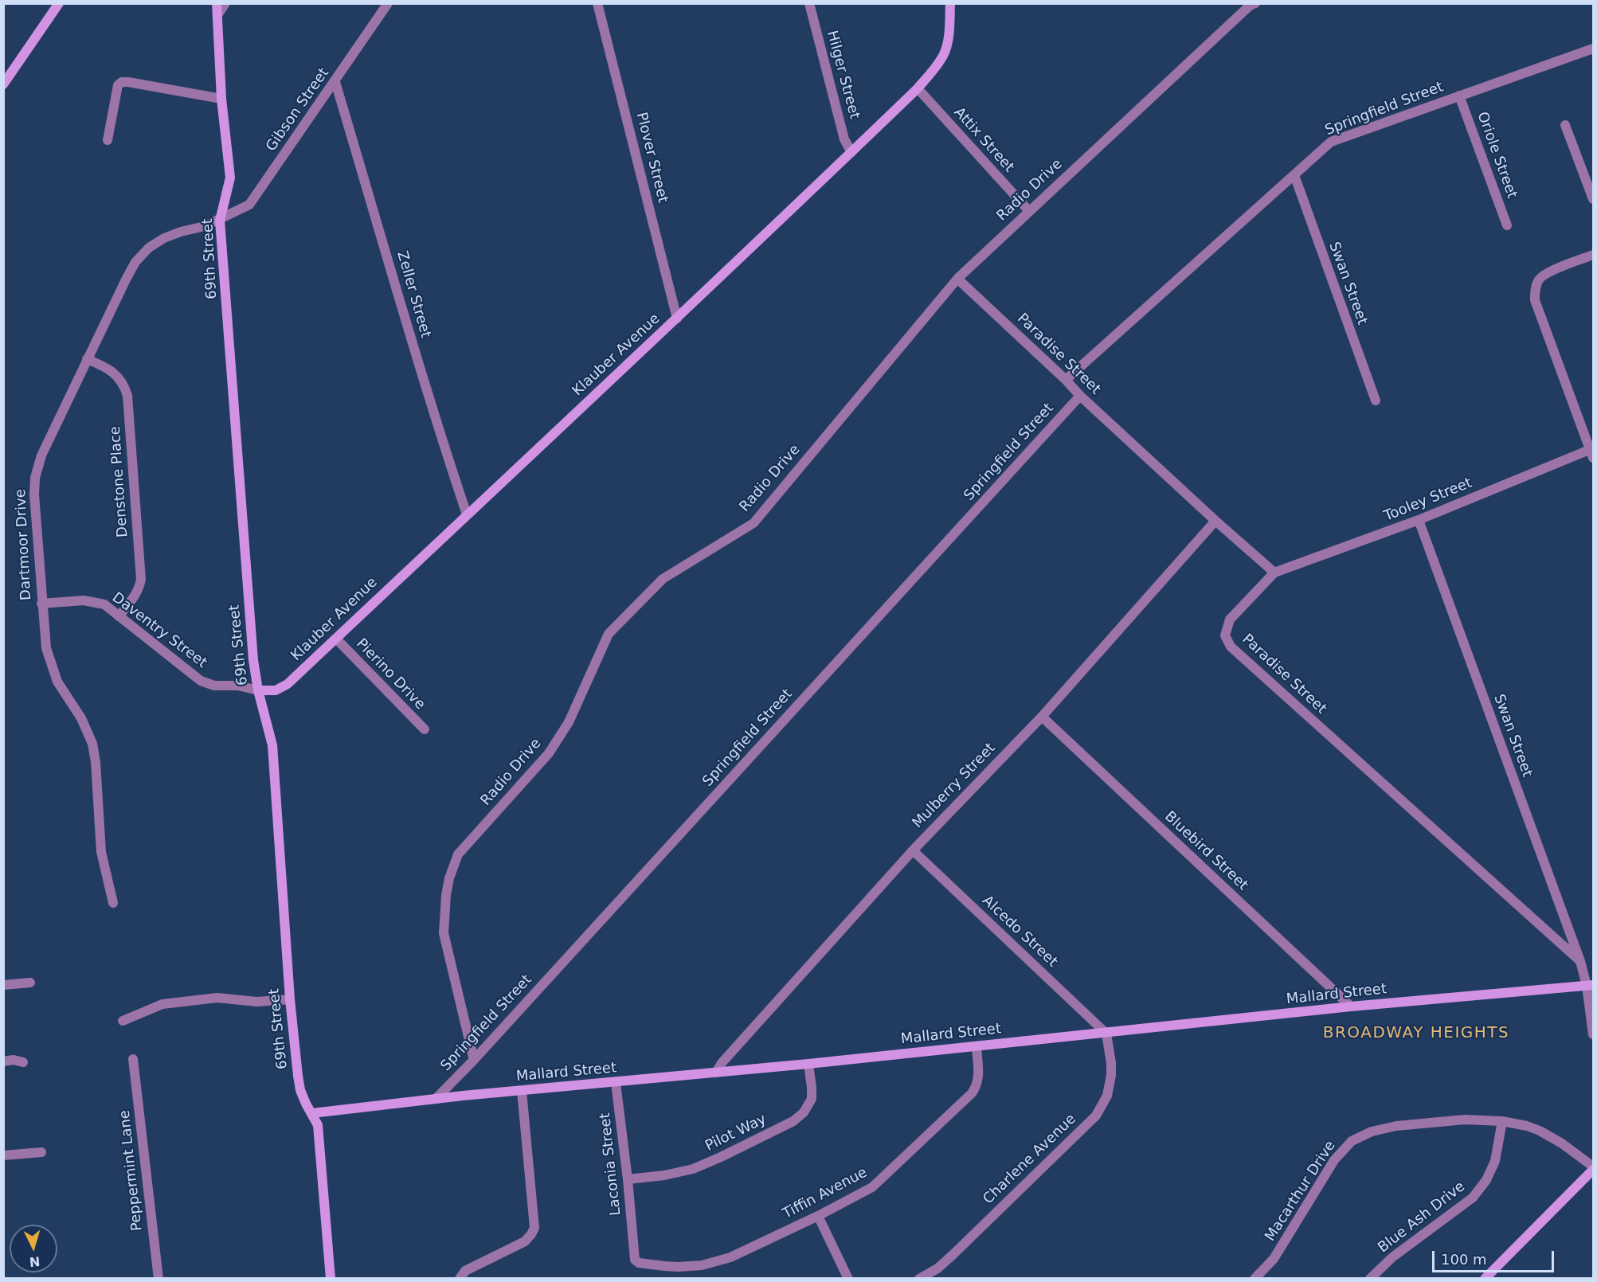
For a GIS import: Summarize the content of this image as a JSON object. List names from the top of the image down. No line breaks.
{"streets":{"street":["Hilger Street","Springfield Street","Gibson Street","Attix Street","Oriole Street","Plover Street","Radio Drive","69th Street","Swan Street","Zeller Street","Paradise Street","Klauber Avenue","Denstone Place","Tooley Street","Dartmoor Drive","Daventry Street","Pierino Drive","Mulberry Street","Bluebird Street","Alcedo Street","Mallard Street","Pilot Way","Charlene Avenue","Laconia Street","Peppermint Lane","Macarthur Drive","Tiffin Avenue","Blue Ash Drive"]},"crossings":[["Hilger Street","Klauber Avenue"],["Springfield Street","Oriole Street"],["Springfield Street","Radio Drive"],["Springfield Street","Swan Street"],["Springfield Street","Paradise Street"],["Springfield Street","Mallard Street"],["Gibson Street","69th Street"],["Gibson Street","Zeller Street"],["Gibson Street","Dartmoor Drive"],["Attix Street","Radio Drive"],["Attix Street","Klauber Avenue"],["Plover Street","Klauber Avenue"],["Radio Drive","Paradise Street"],["69th Street","Klauber Avenue"],["69th Street","Dartmoor Drive"],["69th Street","Daventry Street"],["69th Street","Mallard Street"],["Swan Street","Paradise Street"],["Swan Street","Tooley Street"],["Swan Street","Mallard Street"],["Zeller Street","Klauber Avenue"],["Paradise Street","Tooley Street"],["Paradise Street","Mulberry Street"],["Klauber Avenue","Daventry Street"],["Klauber Avenue","Pierino Drive"],["Denstone Place","Dartmoor Drive"],["Denstone Place","Daventry Street"],["Dartmoor Drive","Daventry Street"],["Mulberry Street","Bluebird Street"],["Mulberry Street","Alcedo Street"],["Mulberry Street","Mallard Street"],["Bluebird Street","Mallard Street"],["Alcedo Street","Mallard Street"],["Alcedo Street","Charlene Avenue"],["Mallard Street","Pilot Way"],["Mallard Street","Charlene Avenue"],["Mallard Street","Laconia Street"],["Mallard Street","Tiffin Avenue"],["Pilot Way","Laconia Street"],["Laconia Street","Tiffin Avenue"],["Macarthur Drive","Blue Ash Drive"]],"districts":["BROADWAY HEIGHTS"],"scale_bar":"100 m","north":"bottom"}
